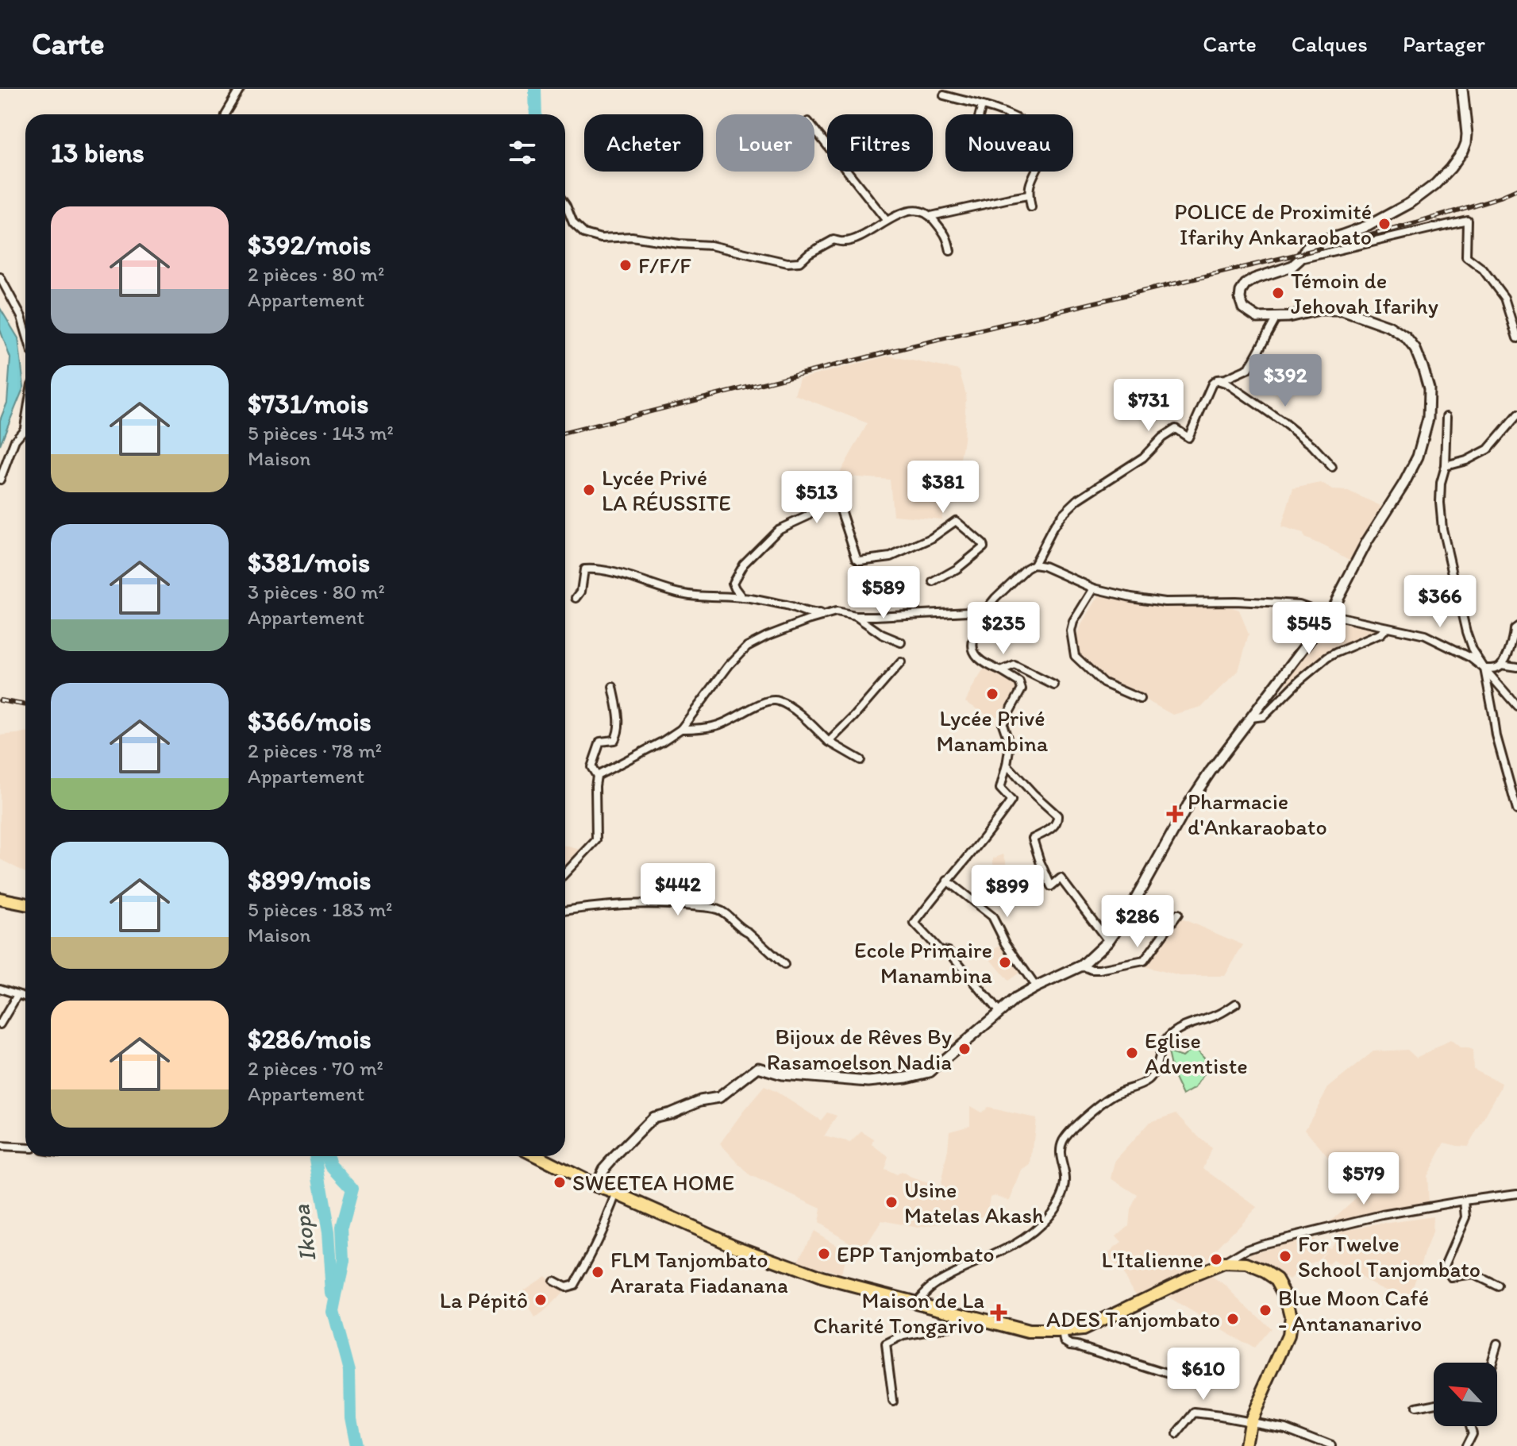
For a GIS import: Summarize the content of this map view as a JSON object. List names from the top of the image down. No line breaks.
{"water":["Ikopa"],"places":{"other":["POLICE de Proximité Ifarihy Ankaraobato","F/F/F","Témoin de Jehovah Ifarihy","Lycée Privé LA RÉUSSITE","Lycée Privé Manambina","Ecole Primaire Manambina","Bijoux de Rêves By Rasamoelson Nadia","Eglise Adventiste","SWEETEA HOME","Usine Matelas Akash","EPP Tanjombato","For Twelve School Tanjombato","L'Italienne","FLM Tanjombato Ararata Fiadanana","La Pépitô","Blue Moon Café - Antananarivo","ADES Tanjombato"],"health":["Pharmacie d'Ankaraobato","Maison de La Charité Tongarivo"]},"north":"top left","page":{"header":"Carte","nav":["Carte","Calques","Partager"],"chip":["Acheter","Louer","Filtres","Nouveau"],"heading":"13 biens","list":[{"name":"$392/mois","note":"2 pièces · 80 m² · Appartement"},{"name":"$731/mois","note":"5 pièces · 143 m² · Maison"},{"name":"$381/mois","note":"3 pièces · 80 m² · Appartement"},{"name":"$366/mois","note":"2 pièces · 78 m² · Appartement"},{"name":"$899/mois","note":"5 pièces · 183 m² · Maison"},{"name":"$286/mois","note":"2 pièces · 70 m² · Appartement"}],"price":["$392","$731","$381","$513","$589","$366","$235","$545","$442","$899","$286","$579","$610"]}}
